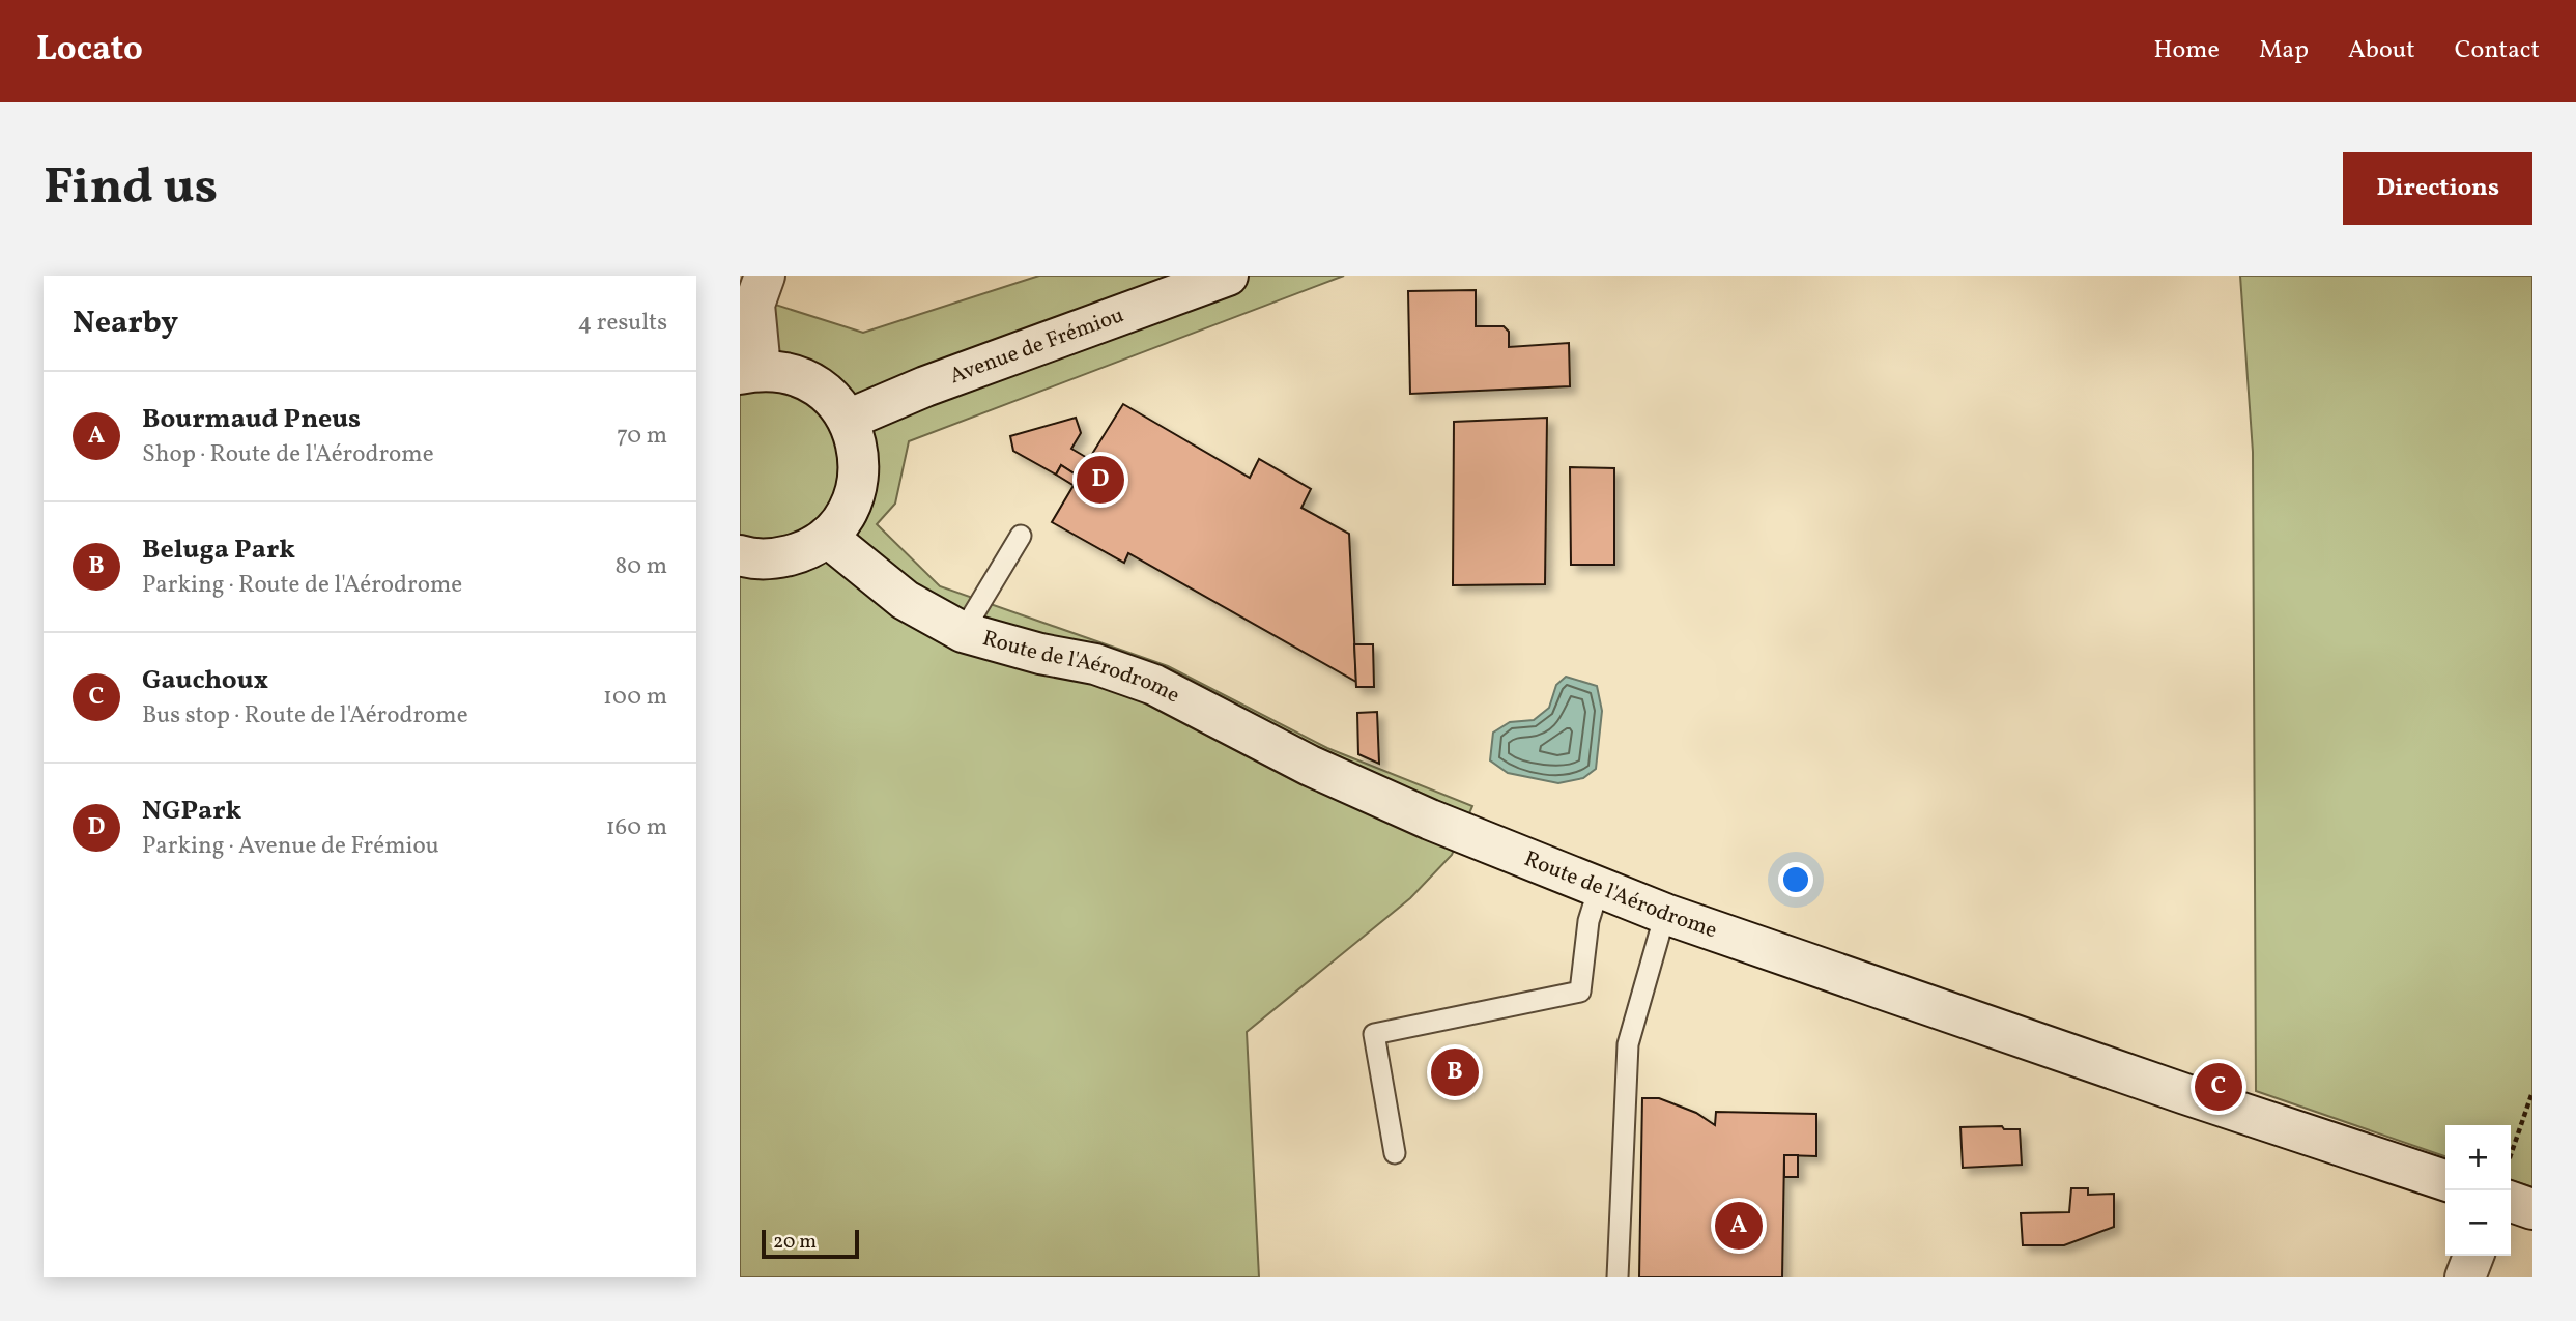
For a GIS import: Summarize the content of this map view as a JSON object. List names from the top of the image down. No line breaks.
{"streets":{"street":["Avenue de Frémiou","Route de l'Aérodrome"]},"scale_bar":"20 m","page":{"header":"Locato","nav":["Home","Map","About","Contact"],"buttons":"Directions","title":"Find us","heading":["Nearby","4 results"],"list":[{"mark":"A","name":"Bourmaud Pneus","note":"Shop · Route de l'Aérodrome","value":"70 m"},{"mark":"B","name":"Beluga Park","note":"Parking · Route de l'Aérodrome","value":"80 m"},{"mark":"C","name":"Gauchoux","note":"Bus stop · Route de l'Aérodrome","value":"100 m"},{"mark":"D","name":"NGPark","note":"Parking · Avenue de Frémiou","value":"160 m"}],"pins":["D","B","C","A"],"map_buttons":["+","−"],"scale":"20 m"}}
